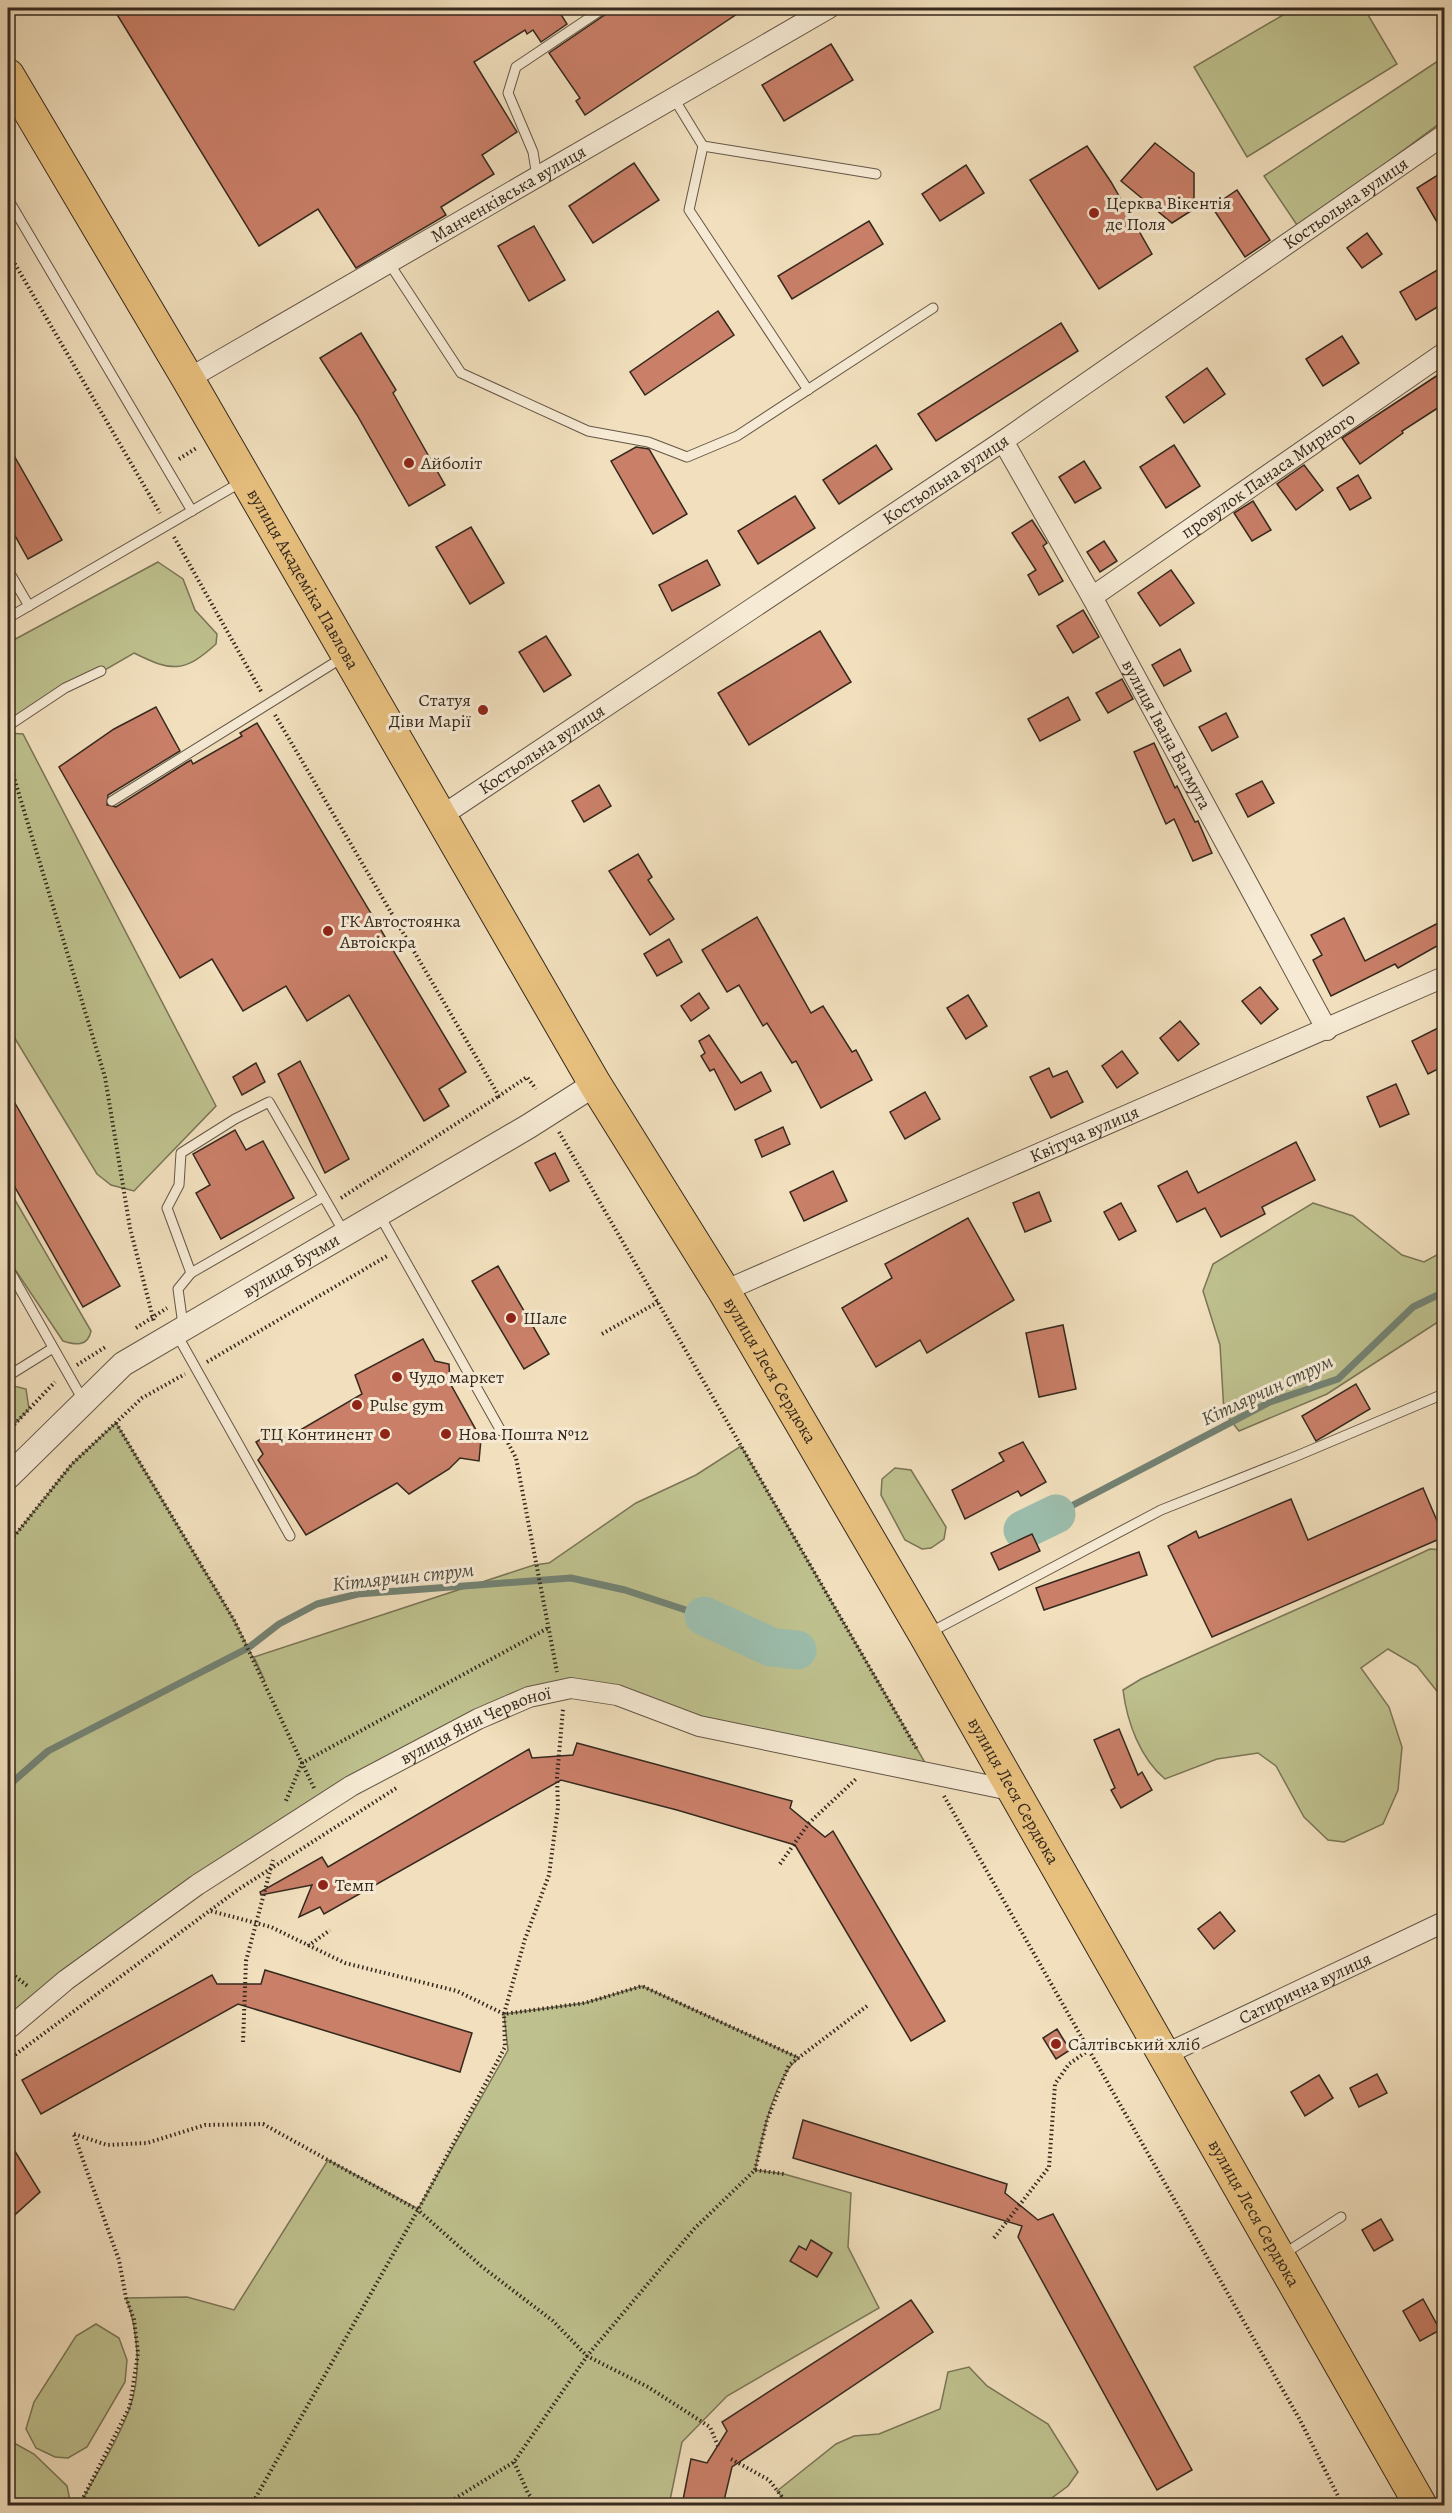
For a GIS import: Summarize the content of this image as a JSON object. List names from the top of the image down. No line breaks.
{"streets":{"main road":["вулиця Академіка Павлова","вулиця Леся Сердюка"],"street":["Манченківська вулиця","Костьольна вулиця","провулок Панаса Мирного","вулиця Івана Багмута","Квітуча вулиця","вулиця Бучми","вулиця Яни Червоної","Сатирична вулиця"]},"crossings":[["Манченківська вулиця","вулиця Академіка Павлова"],["Костьольна вулиця","вулиця Академіка Павлова"],["Костьольна вулиця","вулиця Івана Багмута"],["провулок Панаса Мирного","вулиця Івана Багмута"],["вулиця Академіка Павлова","вулиця Бучми"],["вулиця Академіка Павлова","вулиця Леся Сердюка"],["вулиця Івана Багмута","Квітуча вулиця"],["Квітуча вулиця","вулиця Леся Сердюка"],["вулиця Бучми","вулиця Леся Сердюка"],["вулиця Леся Сердюка","вулиця Яни Червоної"],["вулиця Леся Сердюка","Сатирична вулиця"]],"water":["Кітлярчин струм"],"places":["Церква Вікентія де Поля","Айболіт","Статуя Діви Марії","ГК Автостоянка Автоіскра","Шале","Чудо маркет","Pulse gym","ТЦ Континент","Нова Пошта №12","Темп","Салтівський хліб"]}
